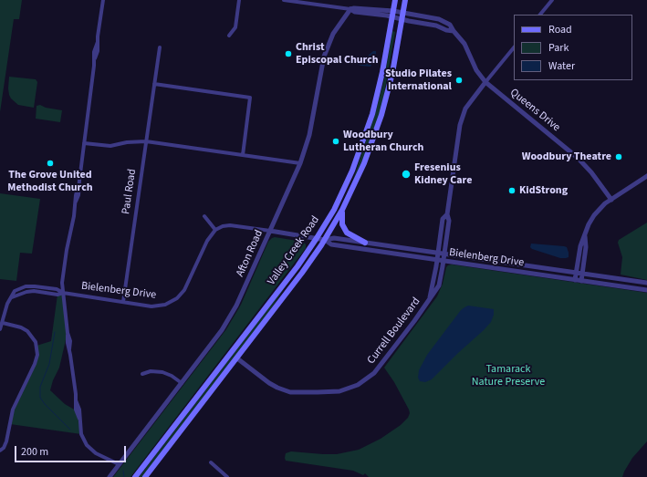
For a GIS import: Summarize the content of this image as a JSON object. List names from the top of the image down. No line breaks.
{"streets":{"main road":["Valley Creek Road"],"street":["Queens Drive","Paul Road","Afton Road","Bielenberg Drive","Currell Boulevard"]},"crossings":[["Queens Drive","Valley Creek Road"],["Queens Drive","Afton Road"],["Queens Drive","Currell Boulevard"],["Paul Road","Bielenberg Drive"],["Valley Creek Road","Bielenberg Drive"],["Valley Creek Road","Currell Boulevard"],["Afton Road","Bielenberg Drive"],["Bielenberg Drive","Currell Boulevard"]],"parks":["Tamarack Nature Preserve"],"places":["Christ Episcopal Church","Studio Pilates International","Woodbury Lutheran Church","Woodbury Theatre","The Grove United Methodist Church","Fresenius Kidney Care","KidStrong"],"legend":["Road","Park","Water"],"scale_bar":"200 m"}
